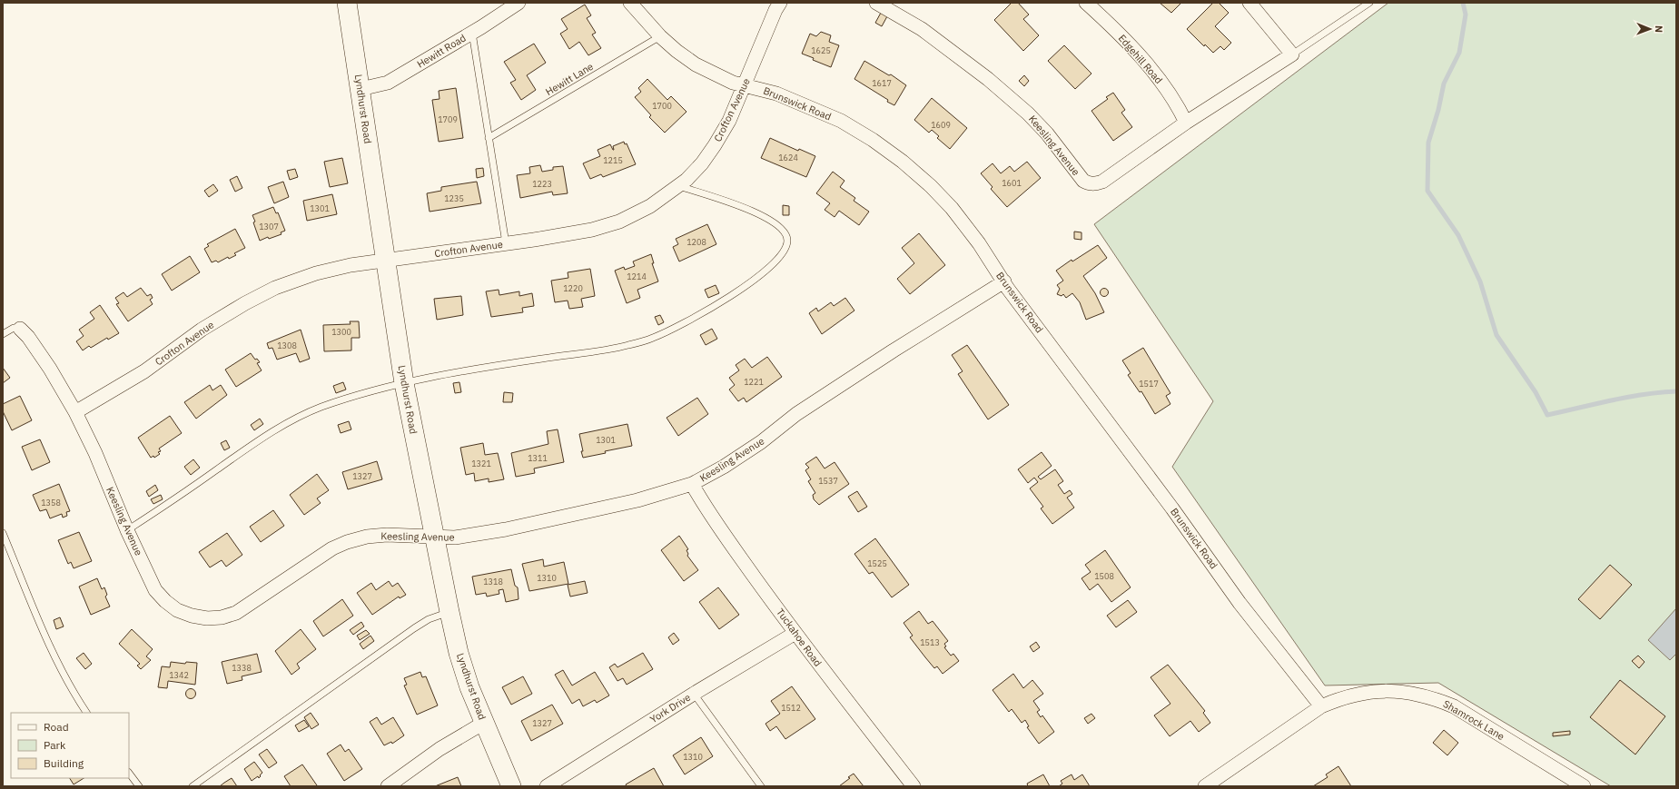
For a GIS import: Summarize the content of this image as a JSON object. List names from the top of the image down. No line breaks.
{"streets":{"main road":["Lyndhurst Road"],"street":["Hewitt Road","Edgehill Road","Brunswick Road","Crofton Avenue","Keesling Avenue","Tuckahoe Road","York Drive","Shamrock Lane"],"lane":["Hewitt Lane"]},"crossings":[["Hewitt Road","Lyndhurst Road"],["Edgehill Road","Keesling Avenue"],["Hewitt Lane","Brunswick Road"],["Brunswick Road","Crofton Avenue"],["Brunswick Road","Keesling Avenue"],["Brunswick Road","Shamrock Lane"],["Lyndhurst Road","Crofton Avenue"],["Lyndhurst Road","Keesling Avenue"],["Crofton Avenue","Keesling Avenue"],["Keesling Avenue","Tuckahoe Road"],["Tuckahoe Road","York Drive"]],"house_numbers":["1625","1617","1700","1709","1609","1624","1215","1601","1223","1235","1301","1307","1208","1214","1220","1300","1308","1221","1517","1301","1311","1321","1327","1537","1358","1525","1508","1310","1318","1513","1338","1342","1512","1327","1310"],"legend":["Road","Park","Building"],"north":"right"}
